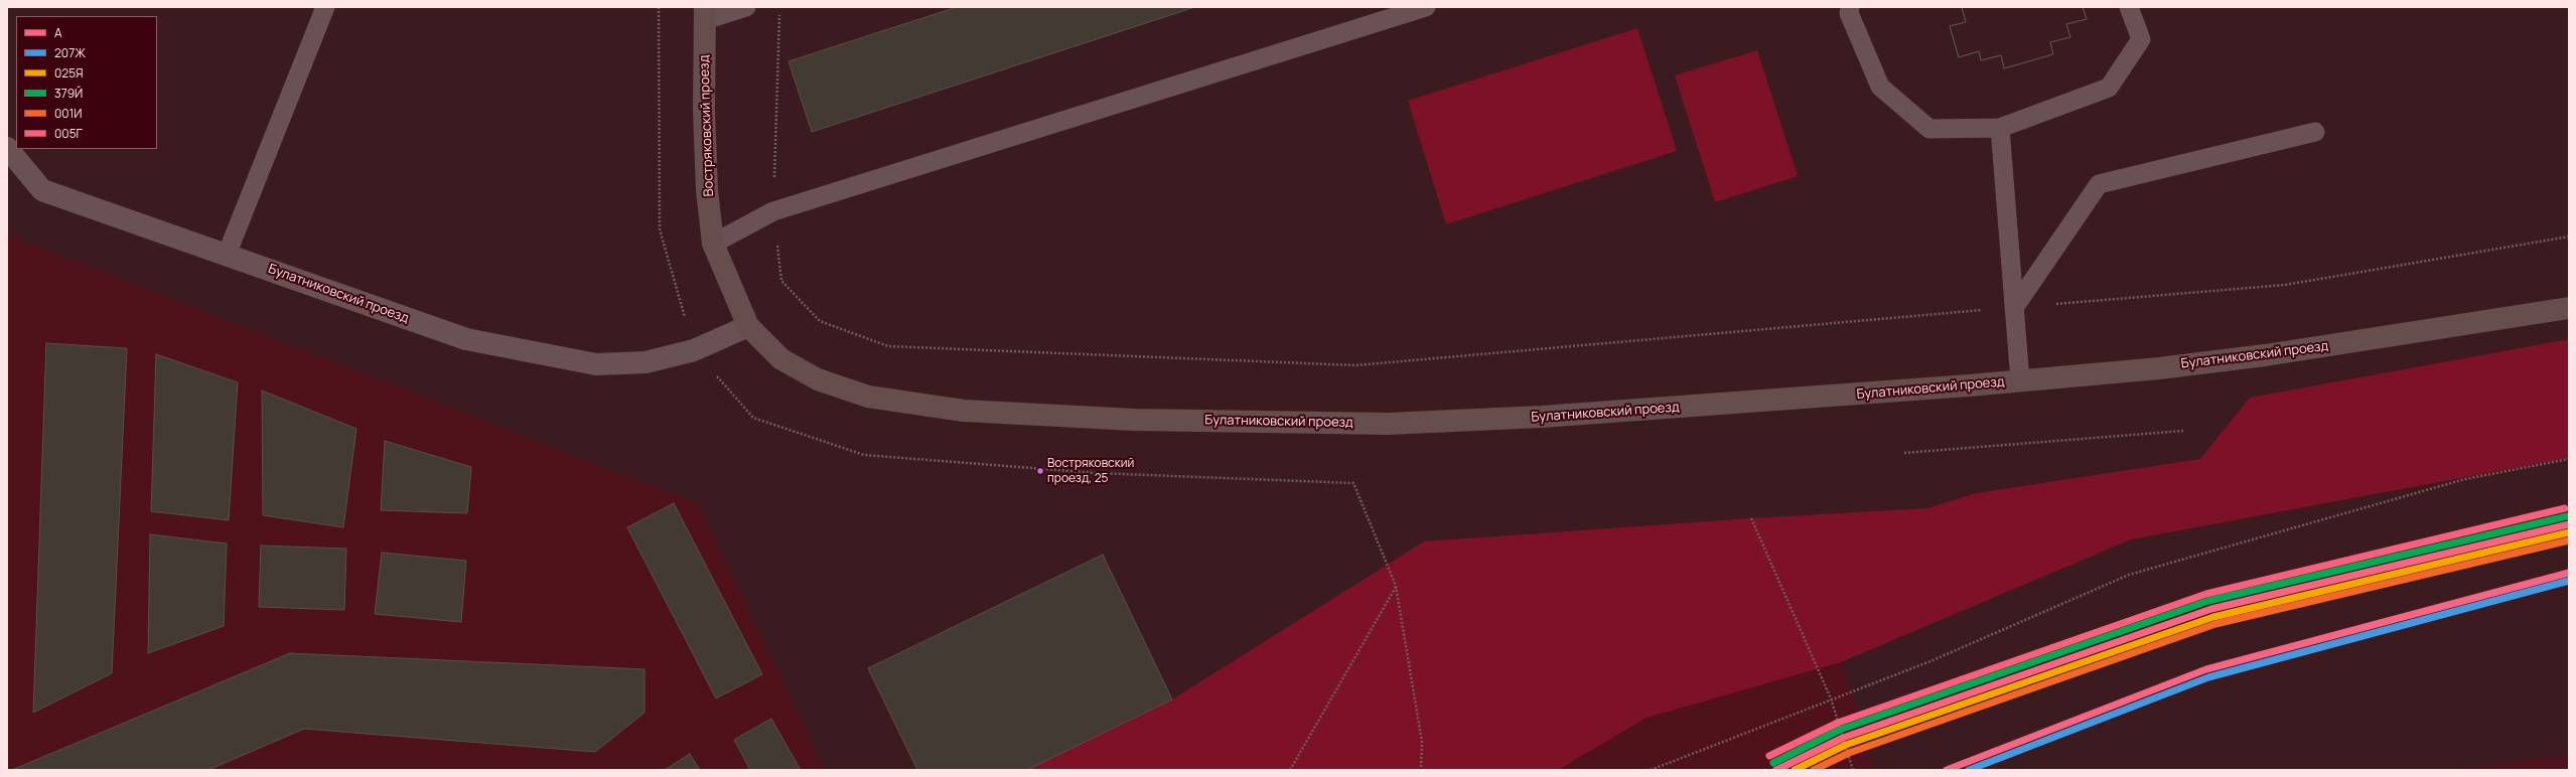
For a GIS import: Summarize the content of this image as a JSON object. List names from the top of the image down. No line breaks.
{"streets":{"street":["Востряковский проезд","Булатниковский проезд"]},"crossings":[["Востряковский проезд","Булатниковский проезд"]],"places":["Востряковский проезд, 25"],"lines":["transit line 005Г","transit line 379Й","transit line A","transit line 025Я","transit line 001И","transit line 207Ж"],"legend":["A","207Ж","025Я","379Й","001И","005Г"]}
